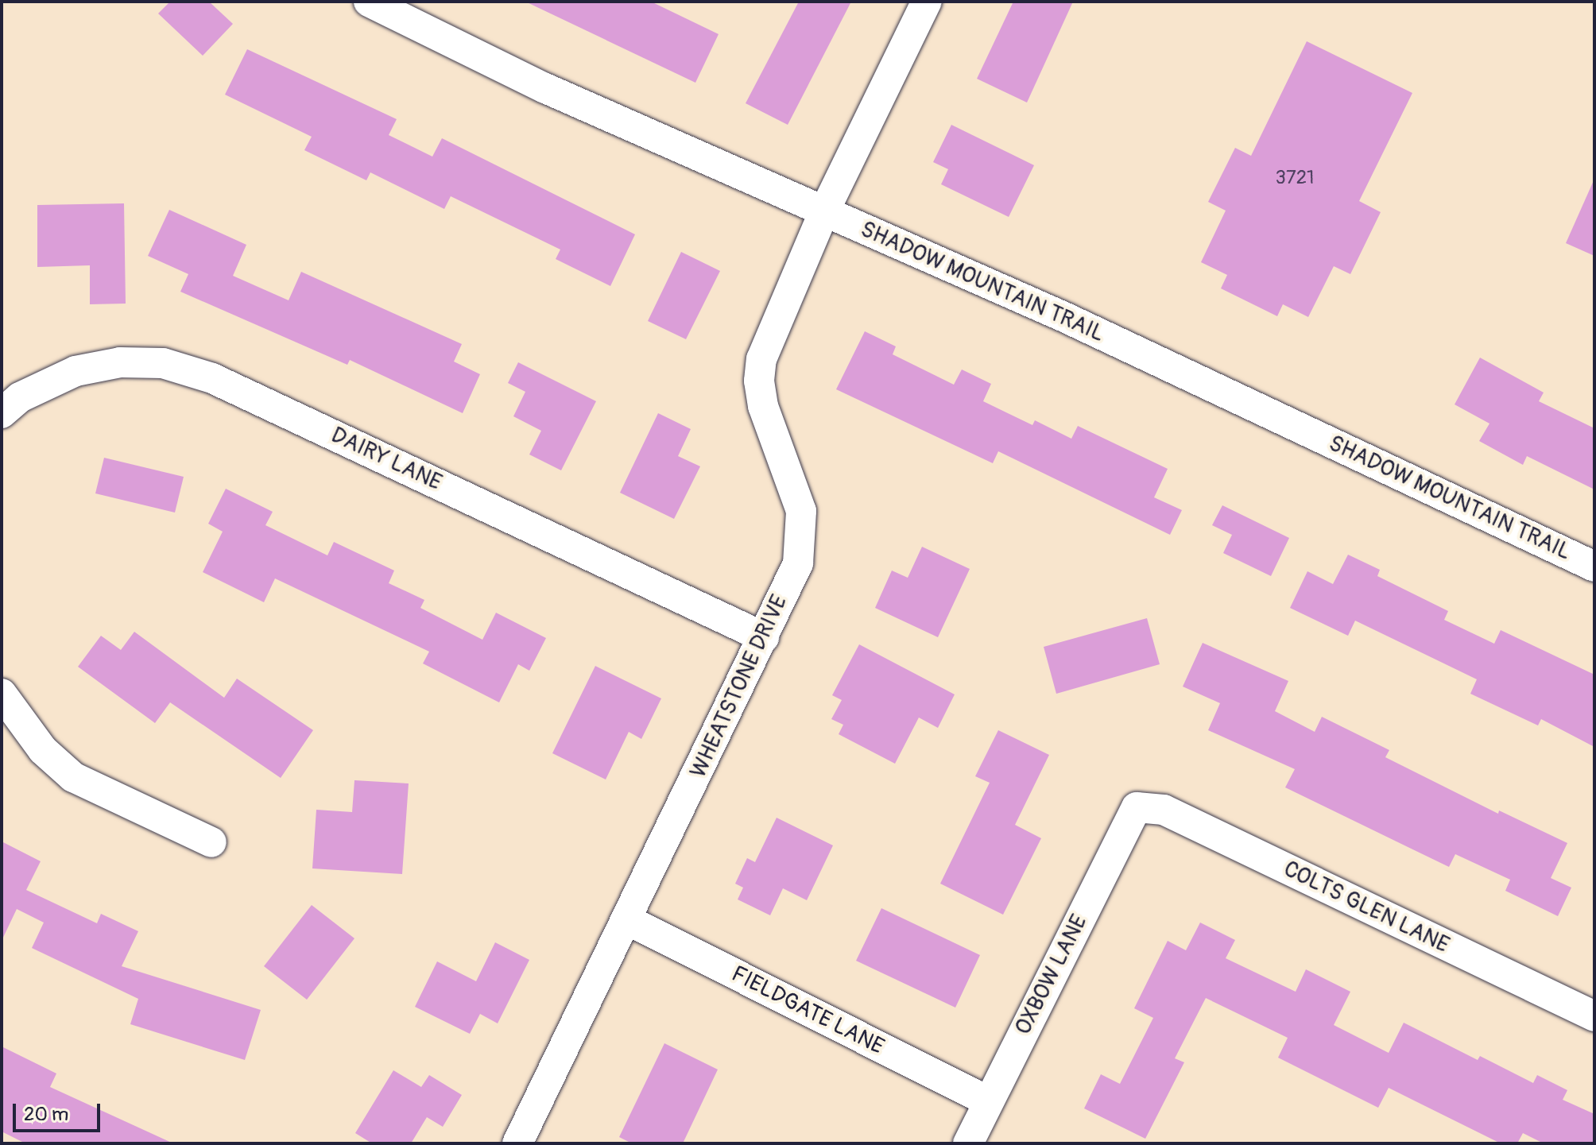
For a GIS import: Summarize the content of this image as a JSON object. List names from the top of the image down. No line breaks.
{"streets":{"street":["SHADOW MOUNTAIN TRAIL","DAIRY LANE","WHEATSTONE DRIVE","COLTS GLEN LANE","OXBOW LANE","FIELDGATE LANE"]},"crossings":[["SHADOW MOUNTAIN TRAIL","WHEATSTONE DRIVE"],["DAIRY LANE","WHEATSTONE DRIVE"],["WHEATSTONE DRIVE","FIELDGATE LANE"],["COLTS GLEN LANE","OXBOW LANE"],["OXBOW LANE","FIELDGATE LANE"]],"house_numbers":["3721"],"scale_bar":"20 m"}
